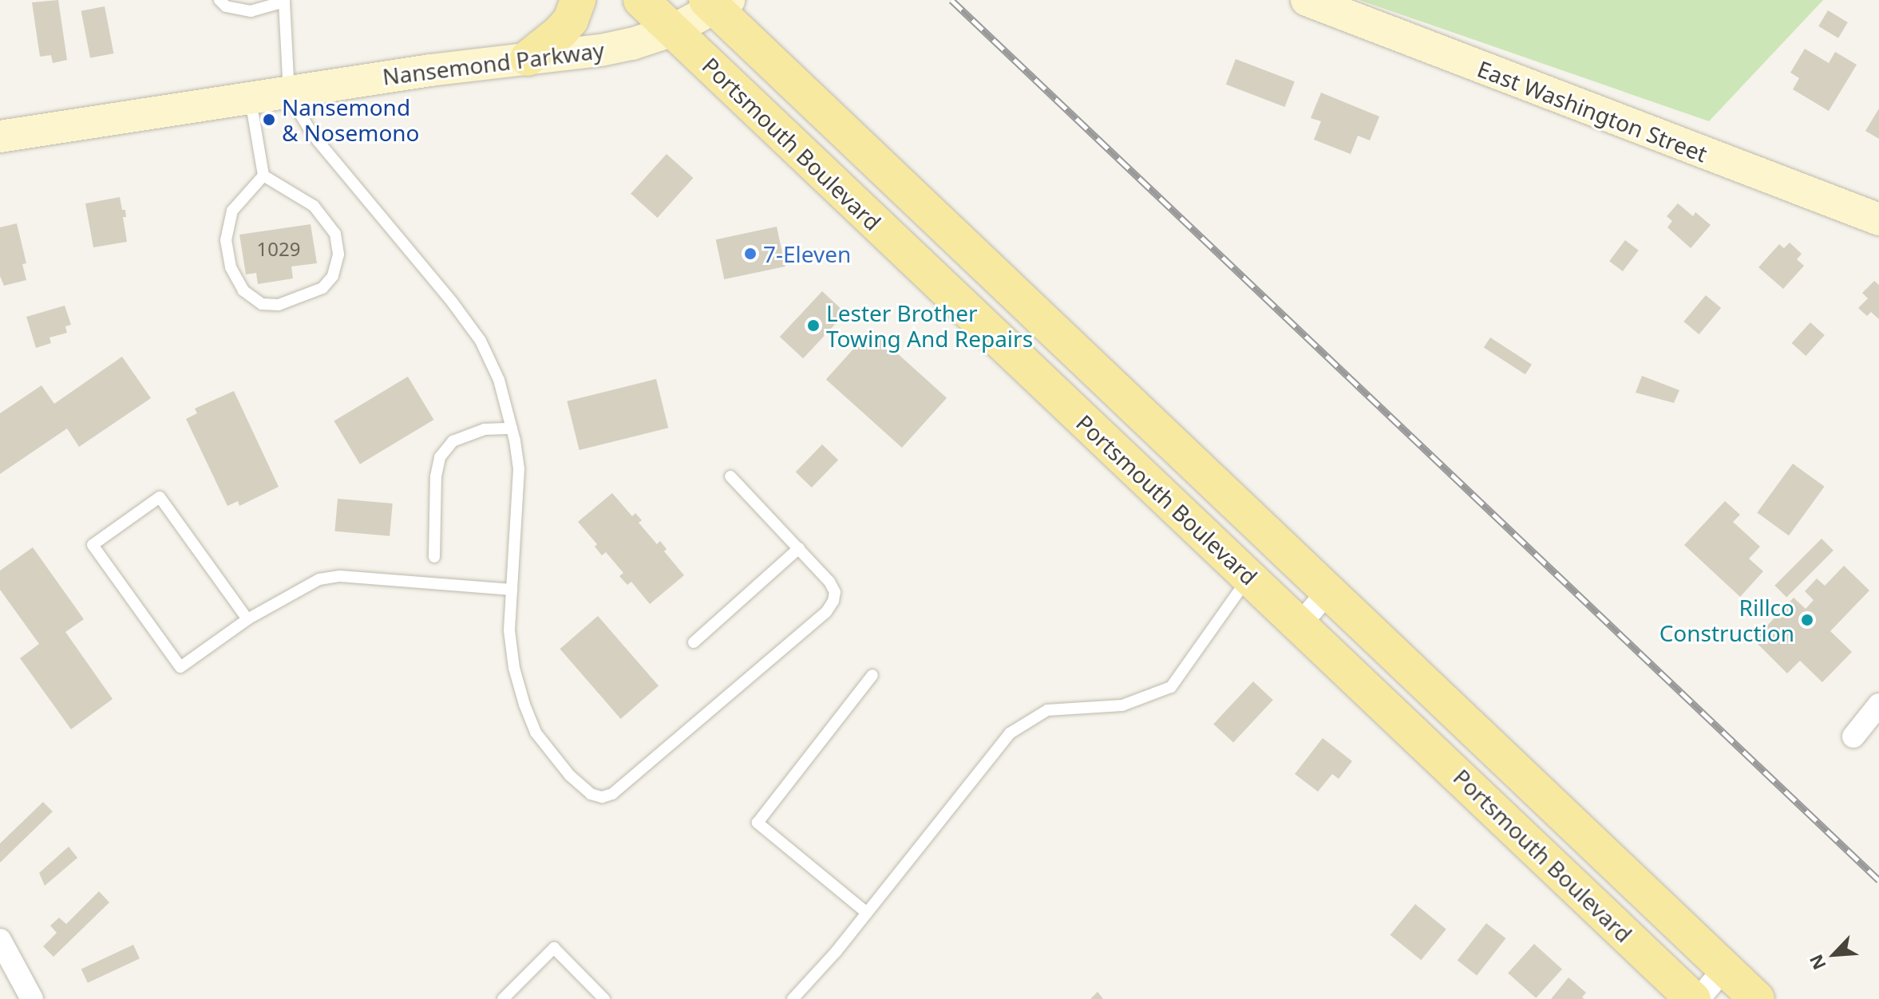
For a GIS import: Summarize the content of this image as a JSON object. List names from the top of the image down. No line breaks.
{"streets":{"main road":["Nansemond Parkway","East Washington Street","Portsmouth Boulevard"]},"crossings":[["Nansemond Parkway","Portsmouth Boulevard"]],"places":["Nansemond & Nosemono","7-Eleven","Lester Brother Towing And Repairs","Rillco Construction"],"house_numbers":["1029"],"north":"bottom left"}
